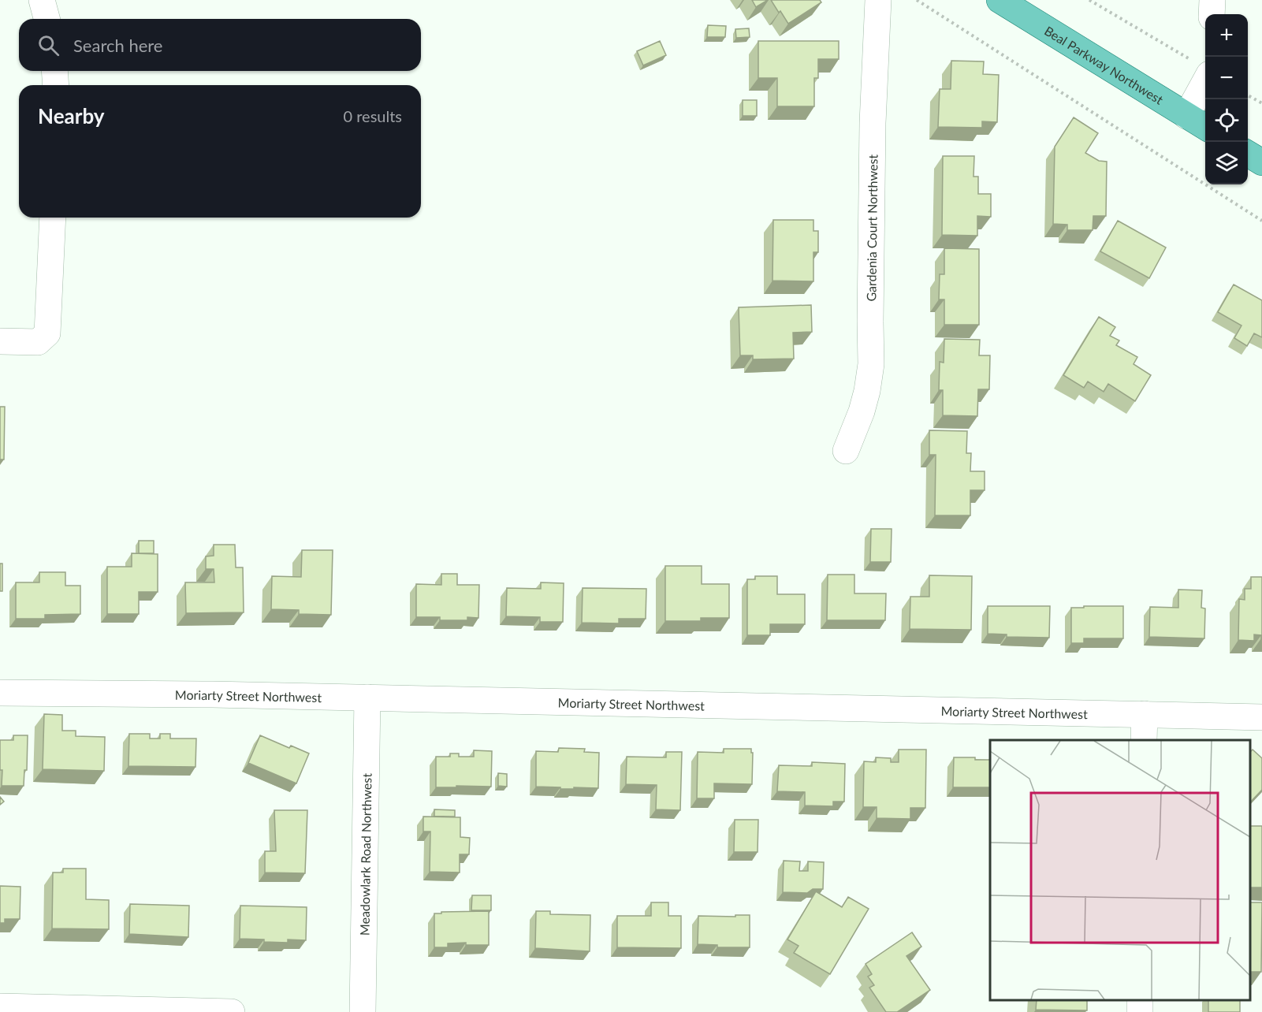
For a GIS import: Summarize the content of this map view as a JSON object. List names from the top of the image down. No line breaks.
{"streets":{"main road":["Beal Parkway Northwest"],"street":["Gardenia Court Northwest","Moriarty Street Northwest","Meadowlark Road Northwest"]},"crossings":[["Moriarty Street Northwest","Meadowlark Road Northwest"]],"page":{"map_buttons":["+","−"],"search":"Search here","heading":["Nearby","0 results"]}}
